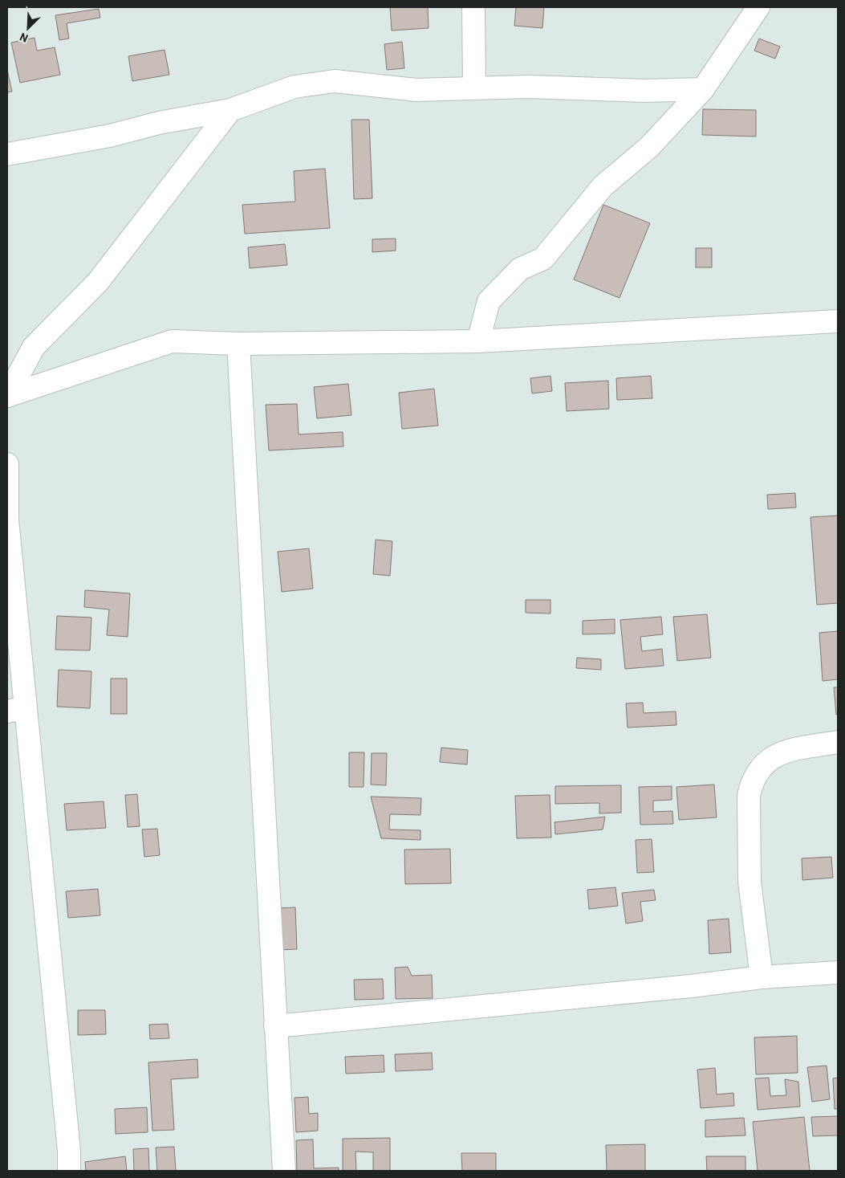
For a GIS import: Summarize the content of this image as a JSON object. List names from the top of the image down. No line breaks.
{"north":"bottom left"}
